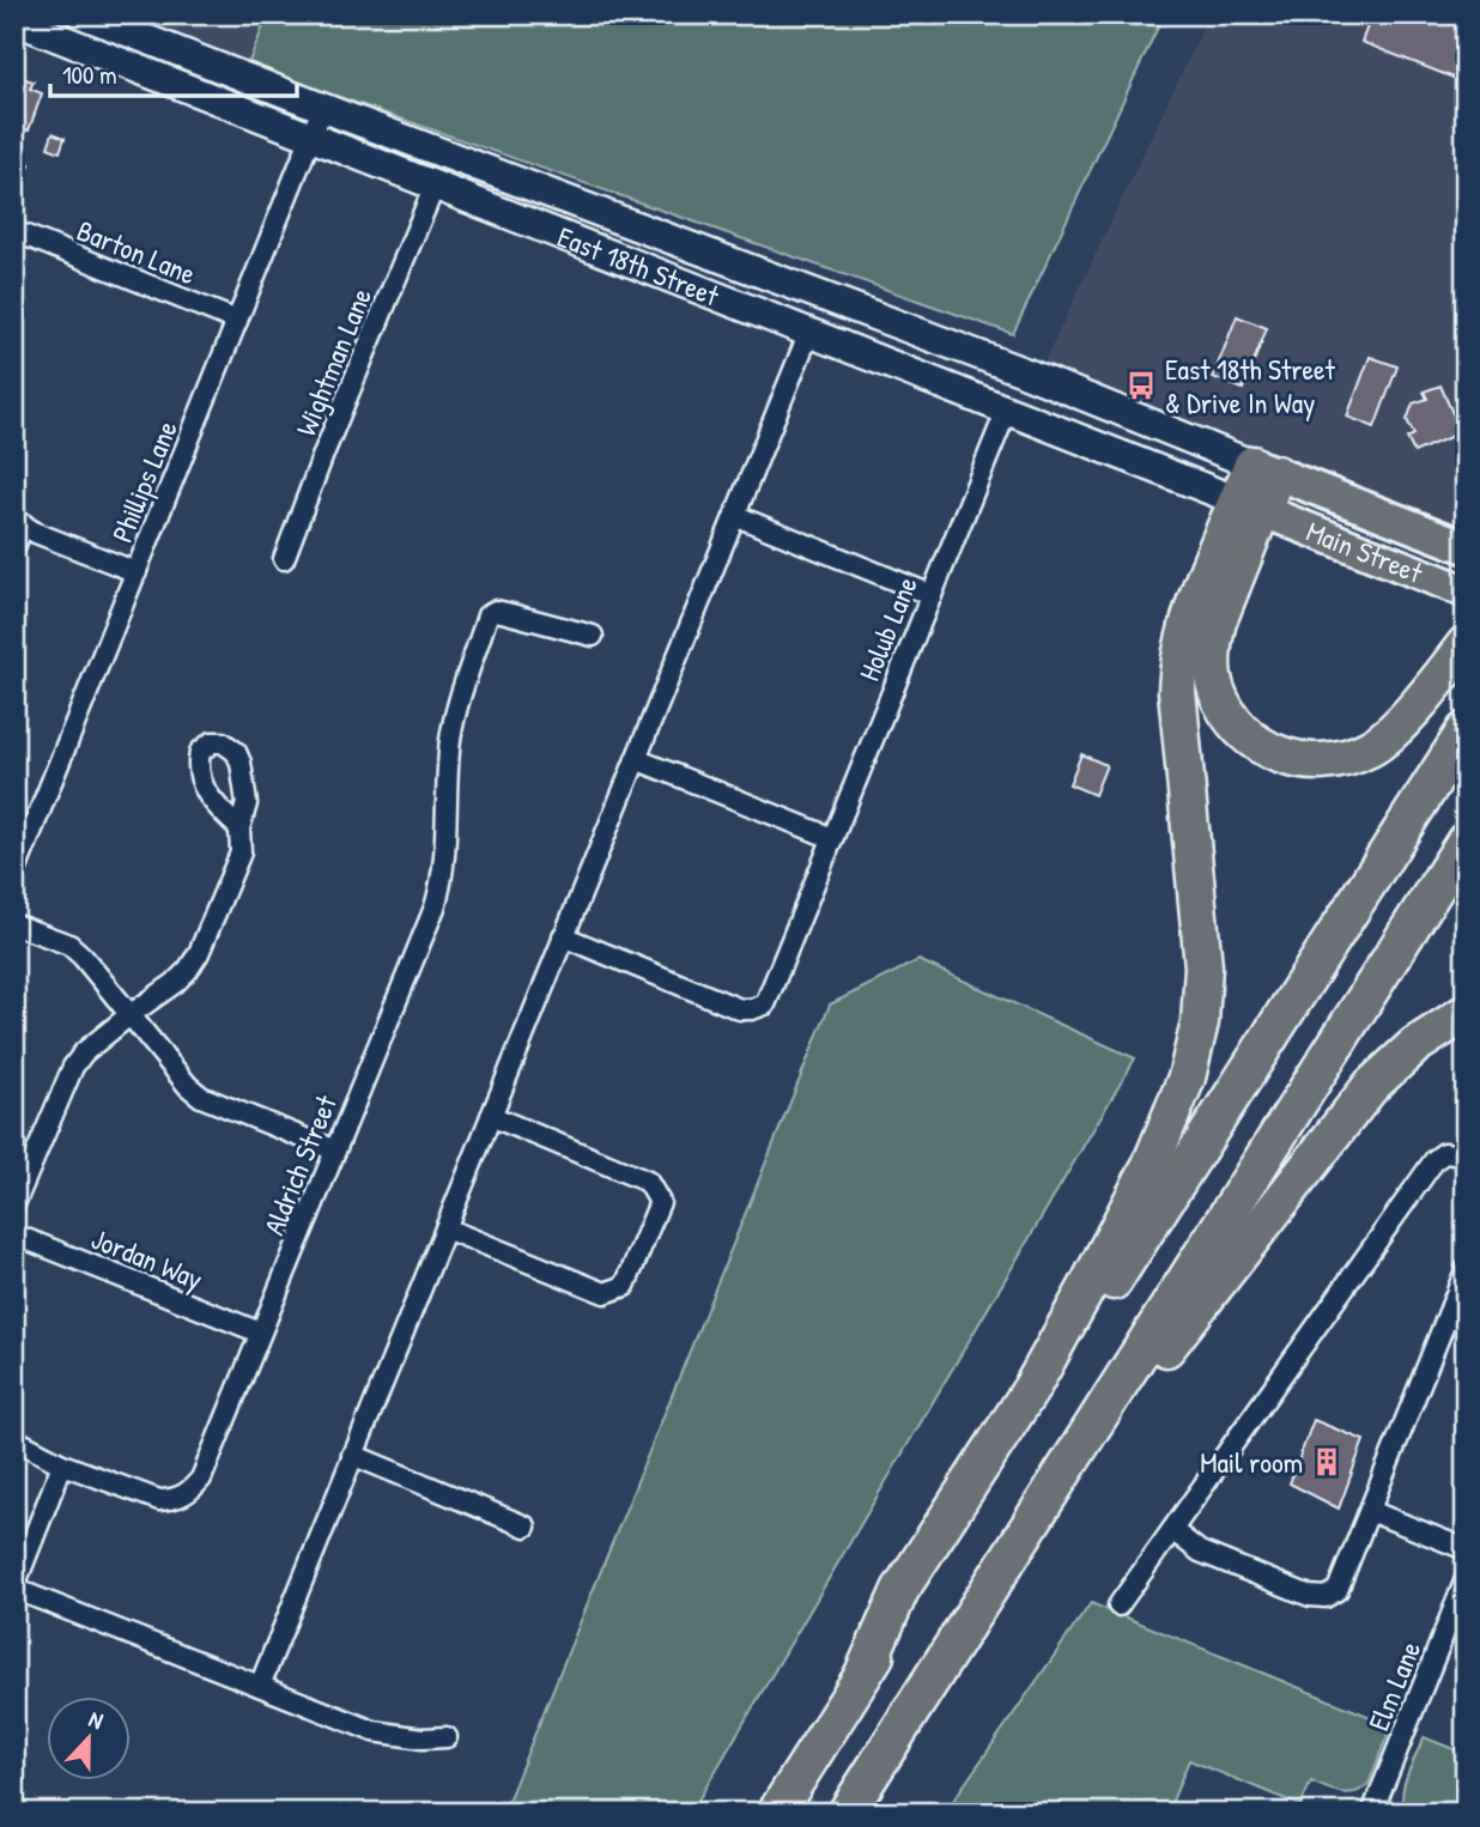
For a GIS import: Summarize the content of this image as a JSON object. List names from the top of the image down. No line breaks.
{"streets":{"main road":["East 18th Street","Main Street"],"street":["Barton Lane","Wightman Lane","Phillips Lane","Holub Lane","Aldrich Street","Jordan Way","Elm Lane"]},"crossings":[["Barton Lane","Phillips Lane"],["East 18th Street","Wightman Lane"],["East 18th Street","Phillips Lane"],["East 18th Street","Main Street"],["East 18th Street","Holub Lane"],["Aldrich Street","Jordan Way"]],"places":{"bus stop":["East 18th Street & Drive In Way"],"building":["Mail room"]},"scale_bar":"100 m","north":"top"}
